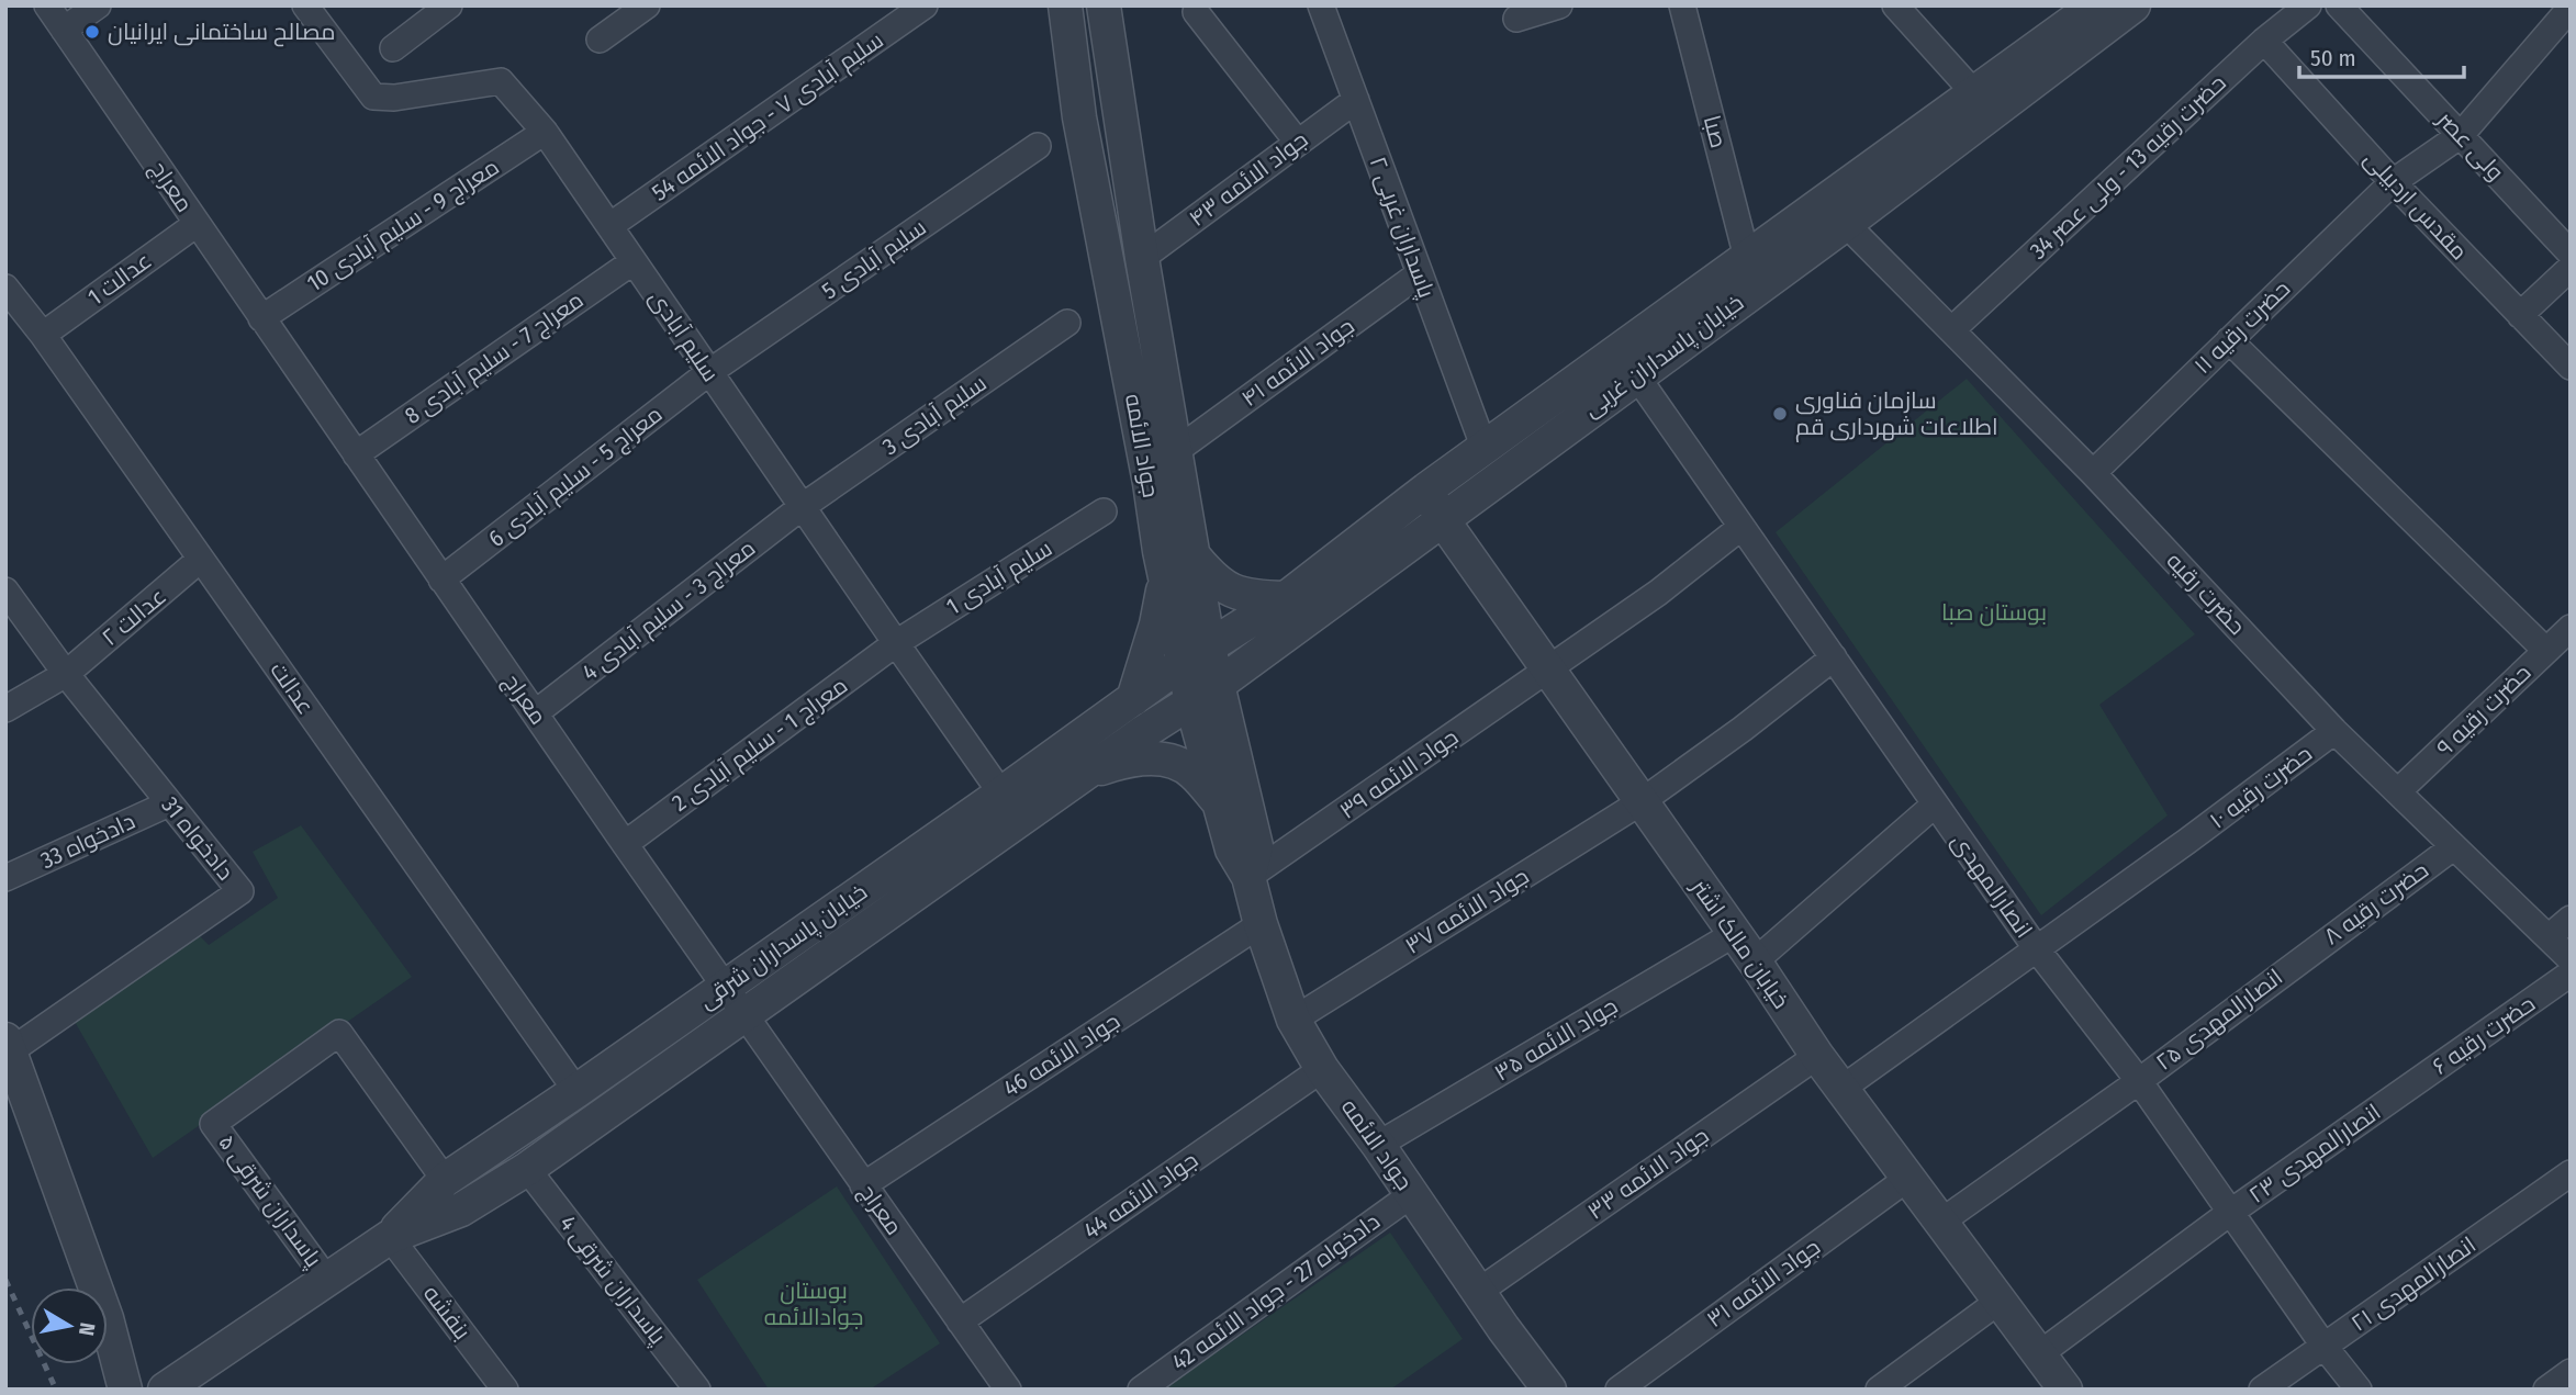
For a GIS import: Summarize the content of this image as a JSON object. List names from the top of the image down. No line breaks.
{"streets":{"street":["سلیم آبادی ۷ - جواد الائمه 54","صبا","ولی عصر","حضرت رقیه 13 - ولی عصر 34","جواد الائمه ۴۳","معراج","مقدس اردبیلی","معراج 9 - سلیم آبادی 10","پاسداران غربی ۲","سلیم آبادی 5","عدالت 1","حضرت رقیه ۱۱","سلیم آبادی","خیابان پاسداران غربی","معراج 7 - سلیم آبادی 8","جواد الائمه ۴۱","سلیم آبادی 3","جواد الائمه","معراج 5 - سلیم آبادی 6","سلیم آبادی 1","حضرت رقیه","معراج 3 - سلیم آبادی 4","عدالت ۲","عدالت","حضرت رقیه ۹","معراج 1 - سلیم آبادی 2","جواد الائمه ۳۹","حضرت رقیه ۱۰","دادخواه 31","دادخواه 33","انصارالمهدی","حضرت رقیه ۸","جواد الائمه ۳۷","خیابان مالک اشتر","خیابان پاسداران شرقی","انصارالمهدی ۲۵","حضرت رقیه ۶","جواد الائمه ۳۵","جواد الائمه 46","انصارالمهدی ۲۳","جواد الائمه ۳۳","جواد الائمه 44","پاسداران شرقی ۵","پاسداران شرقی 4","جواد الائمه ۳۱","انصارالمهدی ۲۱","دادخواه 27 - جواد الائمه 42","بنفشه"]},"crossings":[["سلیم آبادی ۷ - جواد الائمه 54","سلیم آبادی"],["صبا","خیابان پاسداران غربی"],["ولی عصر","حضرت رقیه ۱۱"],["حضرت رقیه 13 - ولی عصر 34","مقدس اردبیلی"],["حضرت رقیه 13 - ولی عصر 34","حضرت رقیه"],["جواد الائمه ۴۳","پاسداران غربی ۲"],["جواد الائمه ۴۳","جواد الائمه"],["معراج","معراج 9 - سلیم آبادی 10"],["معراج","عدالت 1"],["معراج","معراج 7 - سلیم آبادی 8"],["معراج","معراج 5 - سلیم آبادی 6"],["معراج","معراج 3 - سلیم آبادی 4"],["معراج","معراج 1 - سلیم آبادی 2"],["معراج","خیابان پاسداران شرقی"],["معراج","جواد الائمه 46"],["معراج","جواد الائمه 44"],["مقدس اردبیلی","حضرت رقیه ۱۱"],["معراج 9 - سلیم آبادی 10","سلیم آبادی"],["پاسداران غربی ۲","خیابان پاسداران غربی"],["پاسداران غربی ۲","جواد الائمه ۴۱"],["سلیم آبادی 5","سلیم آبادی"],["سلیم آبادی 5","معراج 5 - سلیم آبادی 6"],["عدالت 1","عدالت"],["حضرت رقیه ۱۱","حضرت رقیه"],["سلیم آبادی","معراج 7 - سلیم آبادی 8"],["سلیم آبادی","سلیم آبادی 3"],["سلیم آبادی","معراج 5 - سلیم آبادی 6"],["سلیم آبادی","سلیم آبادی 1"],["سلیم آبادی","معراج 3 - سلیم آبادی 4"],["سلیم آبادی","معراج 1 - سلیم آبادی 2"],["سلیم آبادی","خیابان پاسداران شرقی"],["خیابان پاسداران غربی","جواد الائمه"],["خیابان پاسداران غربی","حضرت رقیه"],["خیابان پاسداران غربی","انصارالمهدی"],["خیابان پاسداران غربی","خیابان مالک اشتر"],["خیابان پاسداران غربی","خیابان پاسداران شرقی"],["جواد الائمه ۴۱","جواد الائمه"],["سلیم آبادی 3","معراج 3 - سلیم آبادی 4"],["جواد الائمه","جواد الائمه ۳۹"],["جواد الائمه","جواد الائمه ۳۷"],["جواد الائمه","خیابان پاسداران شرقی"],["جواد الائمه","جواد الائمه ۳۵"],["جواد الائمه","جواد الائمه 46"],["جواد الائمه","جواد الائمه ۳۳"],["جواد الائمه","جواد الائمه 44"],["جواد الائمه","دادخواه 27 - جواد الائمه 42"],["سلیم آبادی 1","معراج 1 - سلیم آبادی 2"],["حضرت رقیه","حضرت رقیه ۹"],["حضرت رقیه","حضرت رقیه ۱۰"],["حضرت رقیه","حضرت رقیه ۸"],["عدالت ۲","عدالت"],["عدالت ۲","دادخواه 31"],["عدالت","خیابان پاسداران شرقی"],["جواد الائمه ۳۹","انصارالمهدی"],["جواد الائمه ۳۹","خیابان مالک اشتر"],["حضرت رقیه ۱۰","انصارالمهدی"],["حضرت رقیه ۱۰","خیابان مالک اشتر"],["دادخواه 31","دادخواه 33"],["انصارالمهدی","جواد الائمه ۳۷"],["انصارالمهدی","انصارالمهدی ۲۵"],["انصارالمهدی","انصارالمهدی ۲۳"],["انصارالمهدی","انصارالمهدی ۲۱"],["حضرت رقیه ۸","انصارالمهدی ۲۵"],["جواد الائمه ۳۷","خیابان مالک اشتر"],["خیابان مالک اشتر","انصارالمهدی ۲۵"],["خیابان مالک اشتر","جواد الائمه ۳۵"],["خیابان مالک اشتر","انصارالمهدی ۲۳"],["خیابان مالک اشتر","جواد الائمه ۳۳"],["خیابان مالک اشتر","جواد الائمه ۳۱"],["خیابان پاسداران شرقی","پاسداران شرقی ۵"],["خیابان پاسداران شرقی","پاسداران شرقی 4"],["خیابان پاسداران شرقی","بنفشه"],["حضرت رقیه ۶","انصارالمهدی ۲۳"]],"parks":["بوستان صبا","بوستان جوادالائمه"],"places":["مصالح ساختمانی ایرانیان","سازمان فناوری اطلاعات شهرداری قم"],"scale_bar":"50 m","north":"right"}
